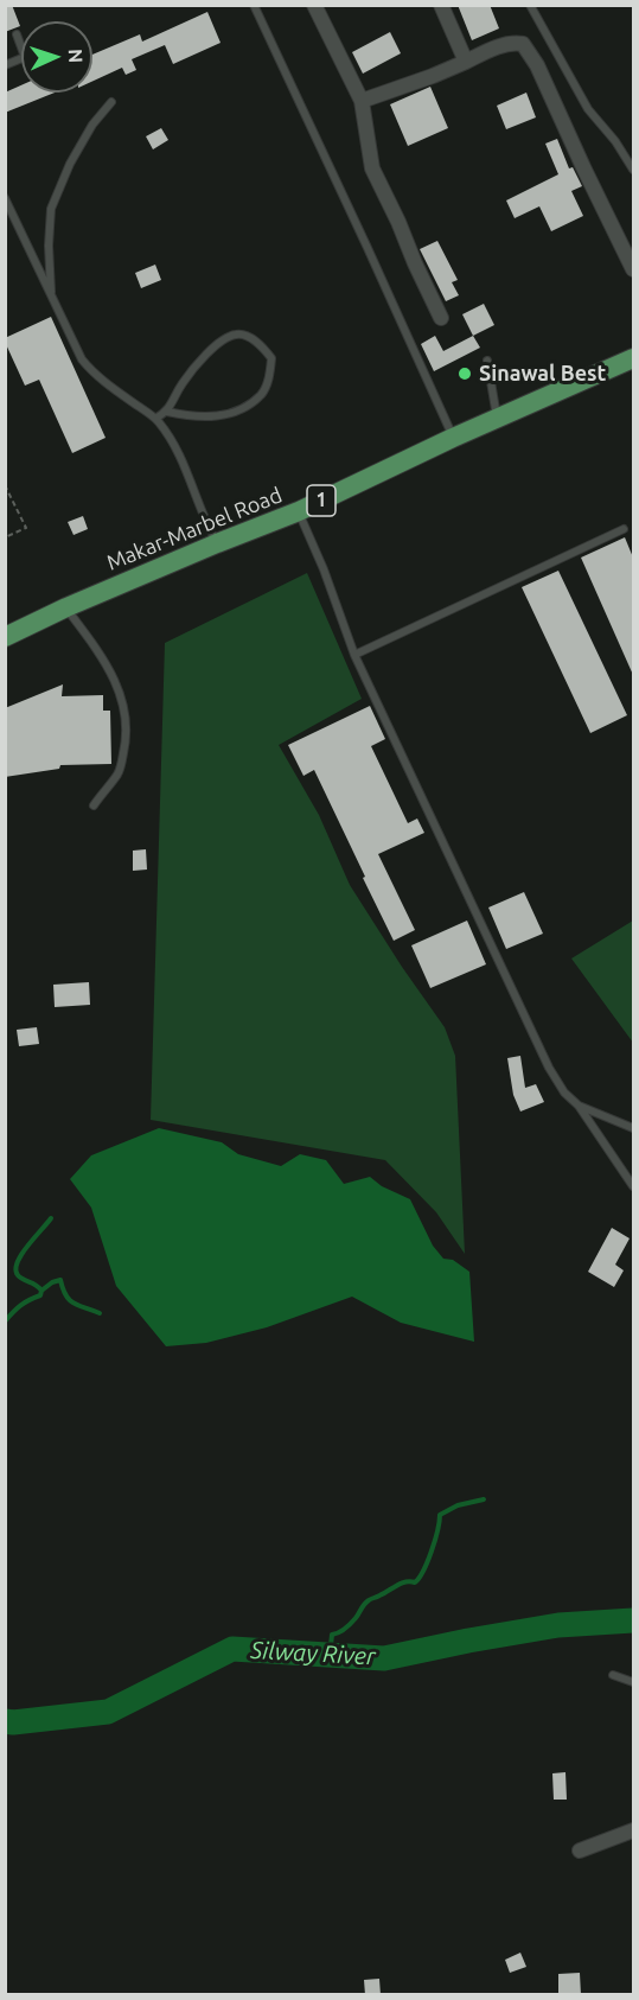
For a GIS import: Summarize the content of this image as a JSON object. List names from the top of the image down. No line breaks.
{"streets":{"main road":["1","Makar-Marbel Road"]},"water":["Silway River"],"places":["Sinawal Best"],"north":"right"}
